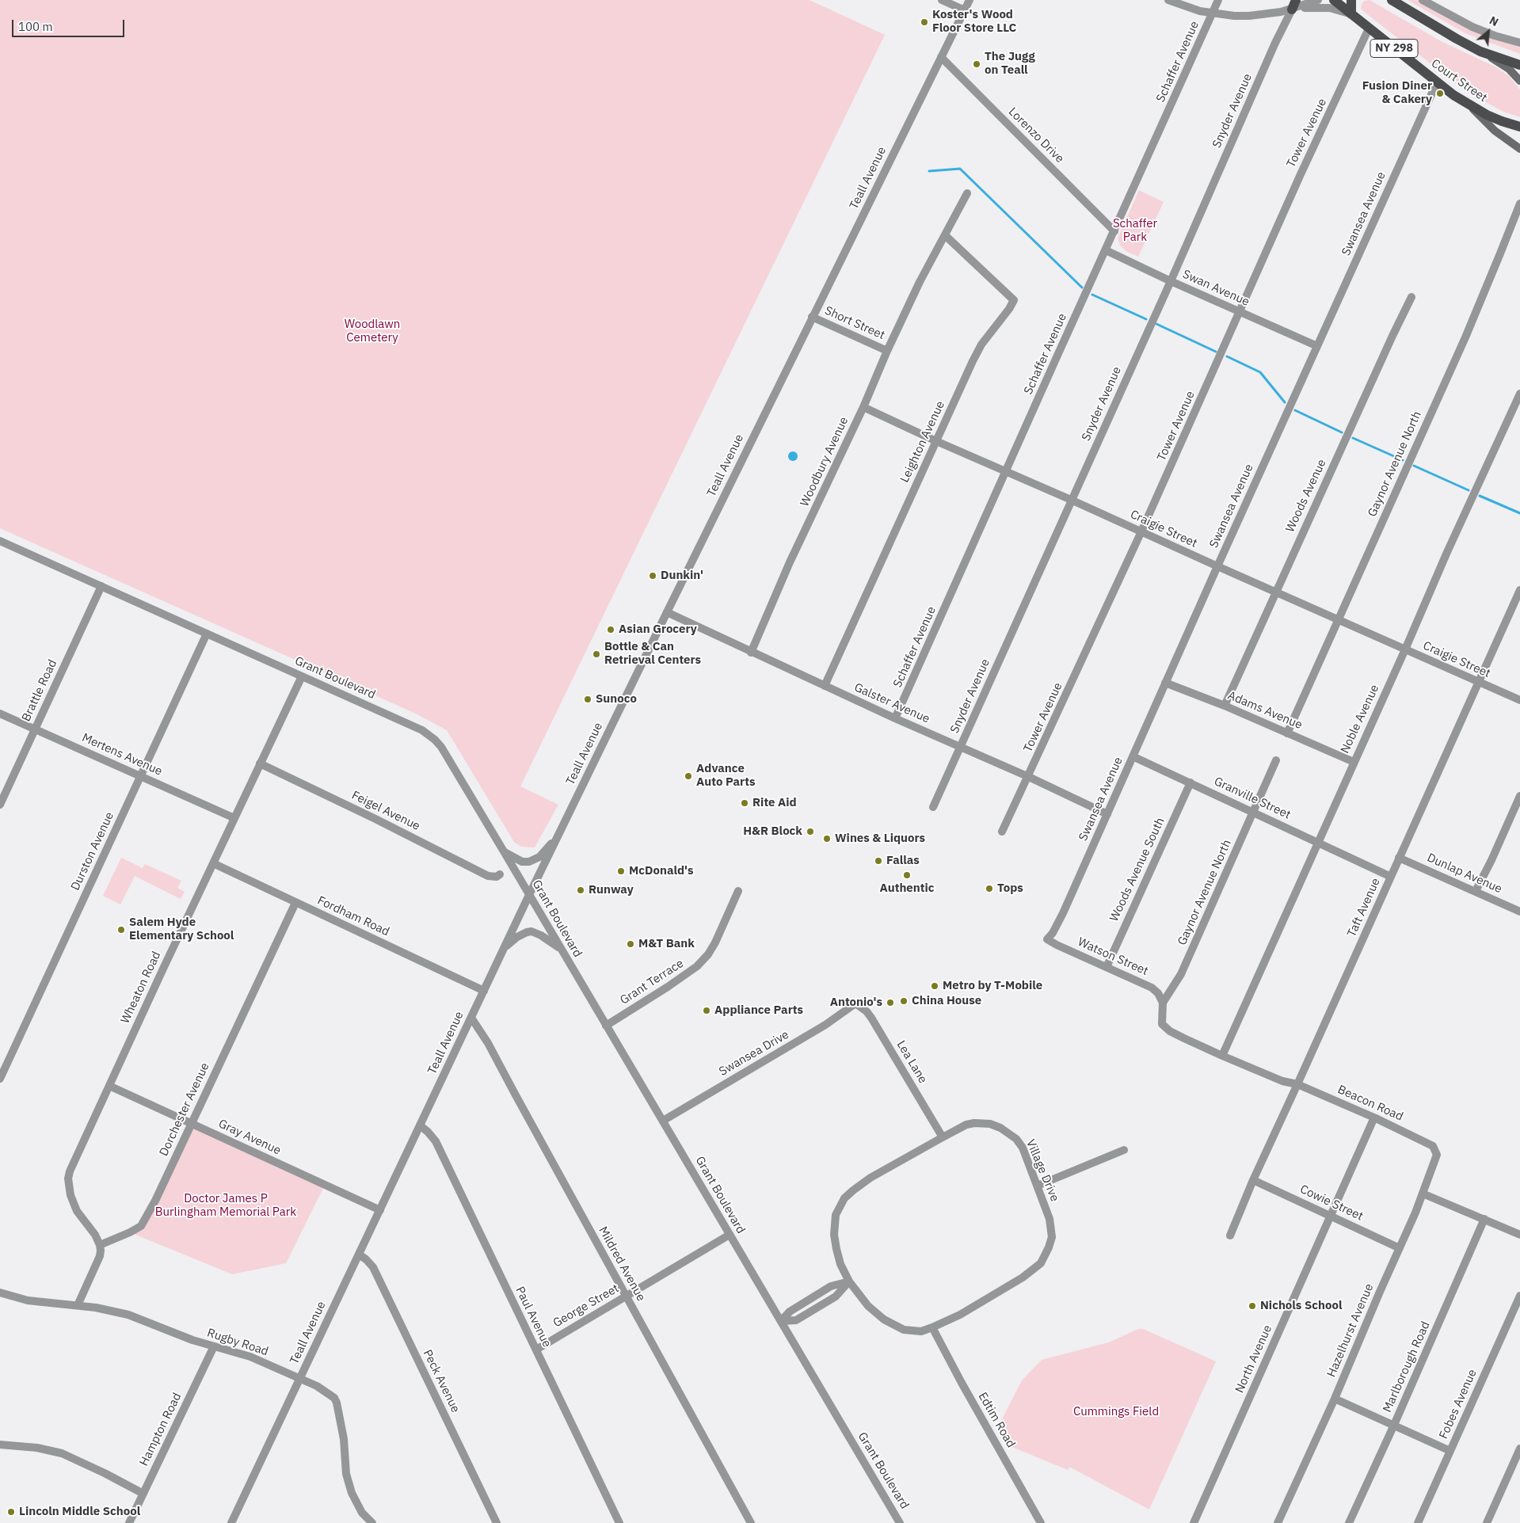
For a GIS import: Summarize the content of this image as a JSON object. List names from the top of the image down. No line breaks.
{"streets":{"main road":["NY 298","Court Street"],"street":["Schaffer Avenue","Snyder Avenue","Tower Avenue","Lorenzo Drive","Teall Avenue","Swansea Avenue","Swan Avenue","Short Street","Leighton Avenue","Woodbury Avenue","Gaynor Avenue North","Woods Avenue","Craigie Street","Grant Boulevard","Brattle Road","Galster Avenue","Adams Avenue","Noble Avenue","Mertens Avenue","Granville Street","Feigel Avenue","Durston Avenue","Woods Avenue South","Dunlap Avenue","Taft Avenue","Fordham Road","Watson Street","Grant Terrace","Wheaton Road","Swansea Drive","Lea Lane","Beacon Road","Dorchester Avenue","Gray Avenue","Village Drive","Cowie Street","Mildred Avenue","George Street","Paul Avenue","Hazelhurst Avenue","Rugby Road","North Avenue","Marlborough Road","Peck Avenue","Fobes Avenue","Edtim Road","Hampton Road"]},"crossings":[["Schaffer Avenue","Lorenzo Drive"],["Schaffer Avenue","Swan Avenue"],["Schaffer Avenue","Craigie Street"],["Schaffer Avenue","Galster Avenue"],["Court Street","Tower Avenue"],["Court Street","Swansea Avenue"],["Snyder Avenue","Swan Avenue"],["Snyder Avenue","Craigie Street"],["Snyder Avenue","Galster Avenue"],["Tower Avenue","Swan Avenue"],["Tower Avenue","Craigie Street"],["Tower Avenue","Galster Avenue"],["Lorenzo Drive","Teall Avenue"],["Teall Avenue","Short Street"],["Teall Avenue","Grant Boulevard"],["Teall Avenue","Galster Avenue"],["Teall Avenue","Fordham Road"],["Teall Avenue","Gray Avenue"],["Teall Avenue","Mildred Avenue"],["Teall Avenue","Paul Avenue"],["Teall Avenue","Rugby Road"],["Teall Avenue","Peck Avenue"],["Swansea Avenue","Swan Avenue"],["Swansea Avenue","Craigie Street"],["Swansea Avenue","Galster Avenue"],["Swansea Avenue","Adams Avenue"],["Swansea Avenue","Granville Street"],["Swansea Avenue","Watson Street"],["Short Street","Woodbury Avenue"],["Leighton Avenue","Woodbury Avenue"],["Leighton Avenue","Craigie Street"],["Leighton Avenue","Galster Avenue"],["Woodbury Avenue","Craigie Street"],["Woodbury Avenue","Galster Avenue"],["Gaynor Avenue North","Craigie Street"],["Gaynor Avenue North","Adams Avenue"],["Gaynor Avenue North","Granville Street"],["Gaynor Avenue North","Watson Street"],["Gaynor Avenue North","Beacon Road"],["Woods Avenue","Craigie Street"],["Woods Avenue","Adams Avenue"],["Craigie Street","Noble Avenue"],["Craigie Street","Taft Avenue"],["Grant Boulevard","Brattle Road"],["Grant Boulevard","Durston Avenue"],["Grant Boulevard","Grant Terrace"],["Grant Boulevard","Wheaton Road"],["Grant Boulevard","Swansea Drive"],["Grant Boulevard","George Street"],["Brattle Road","Mertens Avenue"],["Adams Avenue","Noble Avenue"],["Noble Avenue","Granville Street"],["Noble Avenue","Beacon Road"],["Mertens Avenue","Durston Avenue"],["Mertens Avenue","Wheaton Road"],["Granville Street","Woods Avenue South"],["Granville Street","Taft Avenue"],["Feigel Avenue","Wheaton Road"],["Woods Avenue South","Watson Street"],["Dunlap Avenue","Taft Avenue"],["Taft Avenue","Beacon Road"],["Taft Avenue","Cowie Street"],["Fordham Road","Wheaton Road"],["Fordham Road","Dorchester Avenue"],["Watson Street","Beacon Road"],["Wheaton Road","Dorchester Avenue"],["Wheaton Road","Gray Avenue"],["Swansea Drive","Lea Lane"],["Lea Lane","Village Drive"],["Beacon Road","Hazelhurst Avenue"],["Beacon Road","North Avenue"],["Dorchester Avenue","Gray Avenue"],["Village Drive","Edtim Road"],["Cowie Street","Hazelhurst Avenue"],["Cowie Street","North Avenue"],["Mildred Avenue","George Street"],["George Street","Paul Avenue"],["Rugby Road","Hampton Road"]],"parks":["Schaffer Park","Woodlawn Cemetery","Doctor James P Burlingham Memorial Park","Cummings Field"],"places":["Koster's Wood Floor Store LLC","The Jugg on Teall","Fusion Diner & Cakery","Dunkin'","Asian Grocery","Bottle & Can Retrieval Centers","Sunoco","Advance Auto Parts","Rite Aid","H&R Block","Wines & Liquors","Fallas","McDonald's","Authentic","Tops","Runway","Salem Hyde Elementary School","M&T Bank","Metro by T-Mobile","China House","Antonio's","Appliance Parts","Nichols School","Lincoln Middle School"],"scale_bar":"100 m","north":"top right"}
